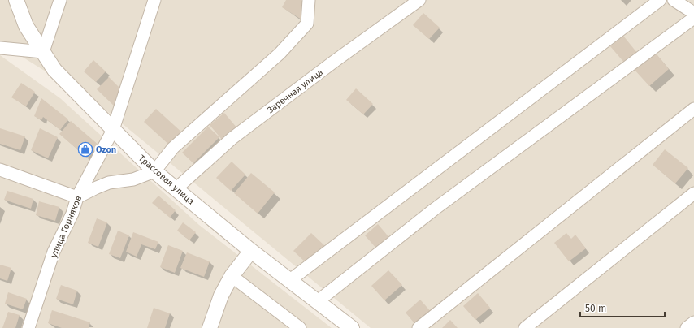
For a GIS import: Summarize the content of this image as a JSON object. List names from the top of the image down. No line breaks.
{"streets":{"street":["Заречная улица","Трассовая улица","улица Горняков"]},"crossings":[["Заречная улица","Трассовая улица"],["Трассовая улица","улица Горняков"]],"places":{"shop":["Ozon"]},"scale_bar":"50 m"}
